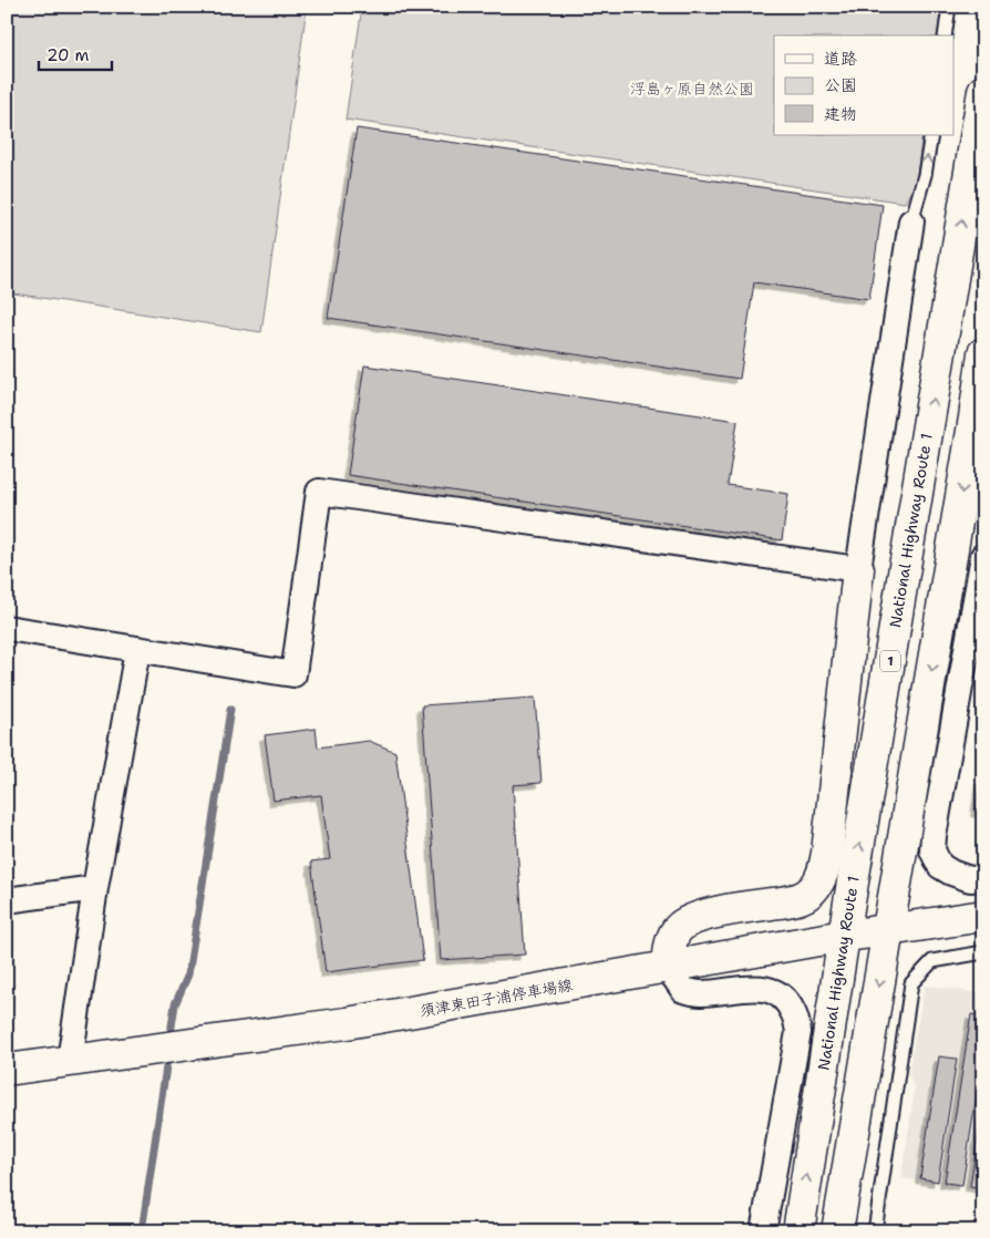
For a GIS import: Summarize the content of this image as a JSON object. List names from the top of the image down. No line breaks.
{"streets":{"main road":["National Highway Route 1","1","須津東田子浦停車場線"]},"crossings":[["National Highway Route 1","須津東田子浦停車場線"]],"parks":["浮島ヶ原自然公園"],"legend":["道路","公園","建物"],"scale_bar":"20 m"}
